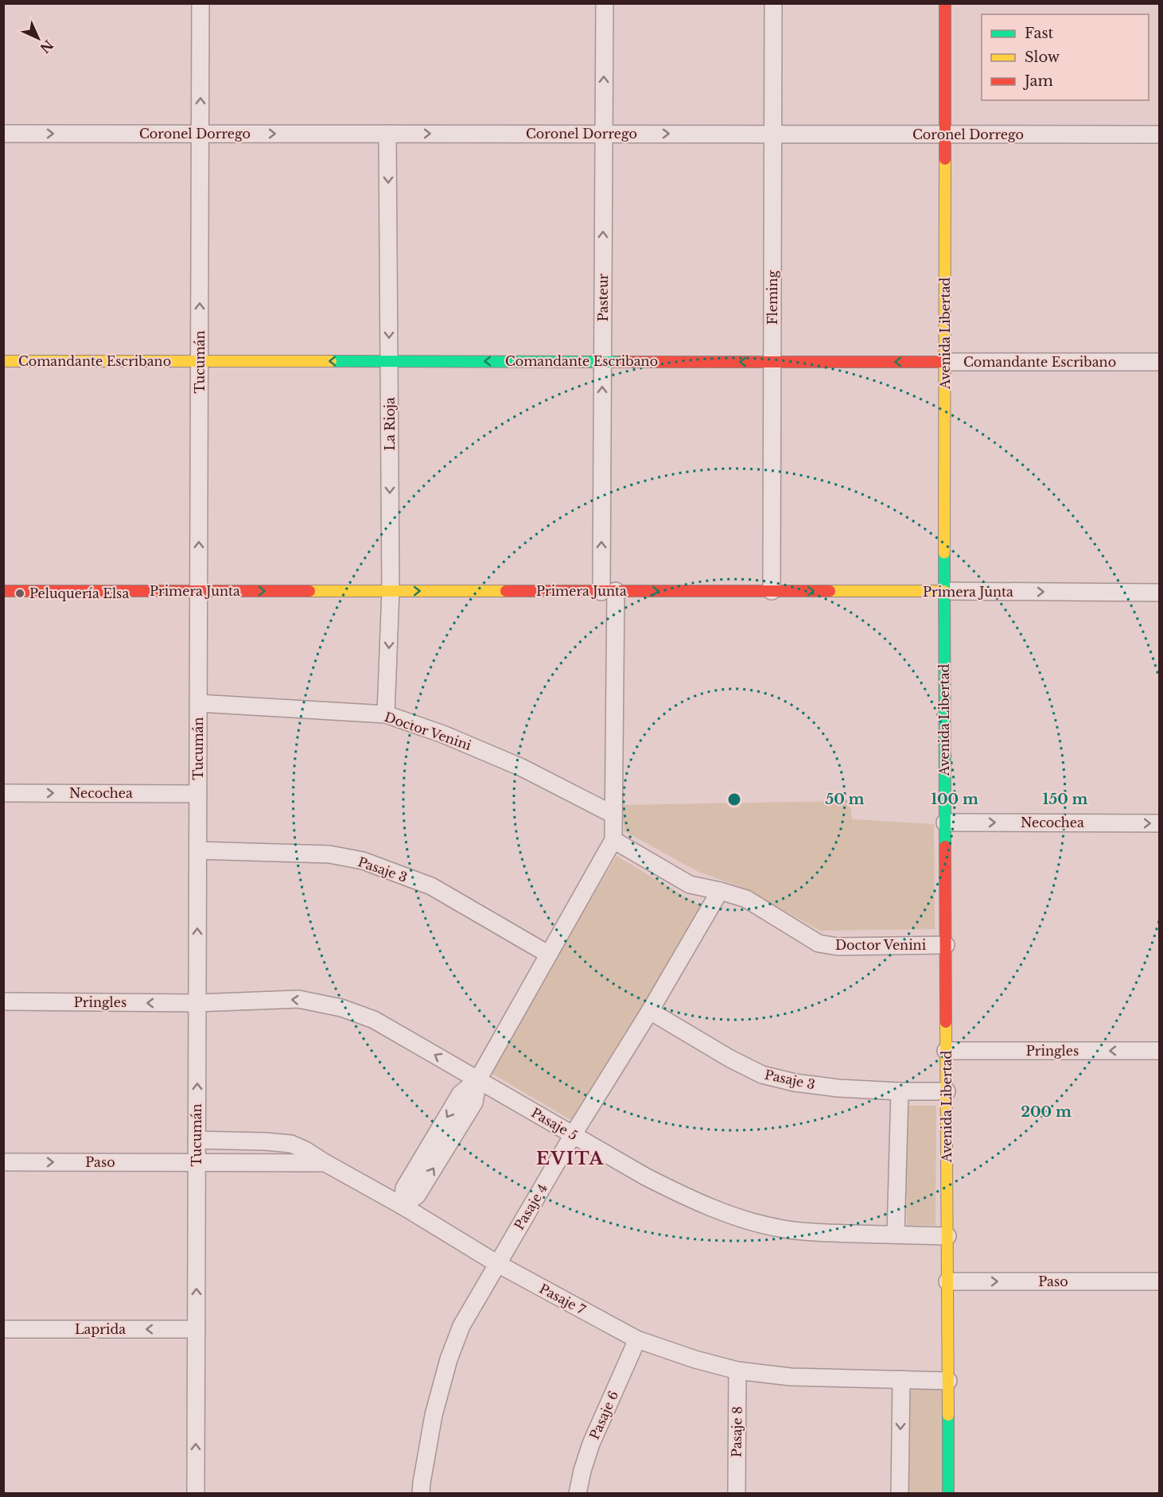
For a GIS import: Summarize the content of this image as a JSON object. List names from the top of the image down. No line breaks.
{"streets":{"main road":["Avenida Libertad","Comandante Escribano","Primera Junta"],"street":["Coronel Dorrego","Pasteur","Fleming","Tucumán","La Rioja","Doctor Venini","Necochea","Pasaje 3","Pringles","Pasaje 5","Paso","Pasaje 4","Pasaje 7","Laprida","Pasaje 6","Pasaje 8"]},"crossings":[["Coronel Dorrego","Pasteur"],["Coronel Dorrego","Fleming"],["Coronel Dorrego","Avenida Libertad"],["Coronel Dorrego","Tucumán"],["Coronel Dorrego","La Rioja"],["Pasteur","Comandante Escribano"],["Pasteur","Primera Junta"],["Pasteur","Doctor Venini"],["Fleming","Comandante Escribano"],["Fleming","Primera Junta"],["Avenida Libertad","Comandante Escribano"],["Avenida Libertad","Primera Junta"],["Avenida Libertad","Doctor Venini"],["Avenida Libertad","Necochea"],["Avenida Libertad","Pasaje 3"],["Avenida Libertad","Pringles"],["Avenida Libertad","Pasaje 5"],["Avenida Libertad","Paso"],["Avenida Libertad","Pasaje 7"],["Comandante Escribano","Tucumán"],["Comandante Escribano","La Rioja"],["Tucumán","Primera Junta"],["Tucumán","Doctor Venini"],["Tucumán","Necochea"],["Tucumán","Pasaje 3"],["Tucumán","Pringles"],["Tucumán","Pasaje 5"],["Tucumán","Paso"],["Tucumán","Pasaje 7"],["Tucumán","Laprida"],["La Rioja","Primera Junta"],["La Rioja","Doctor Venini"],["Doctor Venini","Pasaje 4"],["Pasaje 3","Pasaje 4"],["Pringles","Pasaje 5"],["Pasaje 5","Pasaje 4"],["Paso","Pasaje 7"],["Pasaje 4","Pasaje 7"],["Pasaje 7","Pasaje 6"],["Pasaje 7","Pasaje 8"]],"one_way":["Coronel Dorrego","Pasteur","Comandante Escribano","Tucumán","La Rioja","Primera Junta","Necochea","Pringles","Paso","Laprida"],"districts":["EVITA"],"places":["Peluquería Elsa"],"legend":["Fast","Slow","Jam"],"north":"bottom right","rings":["50 m","100 m","150 m","200 m"]}
